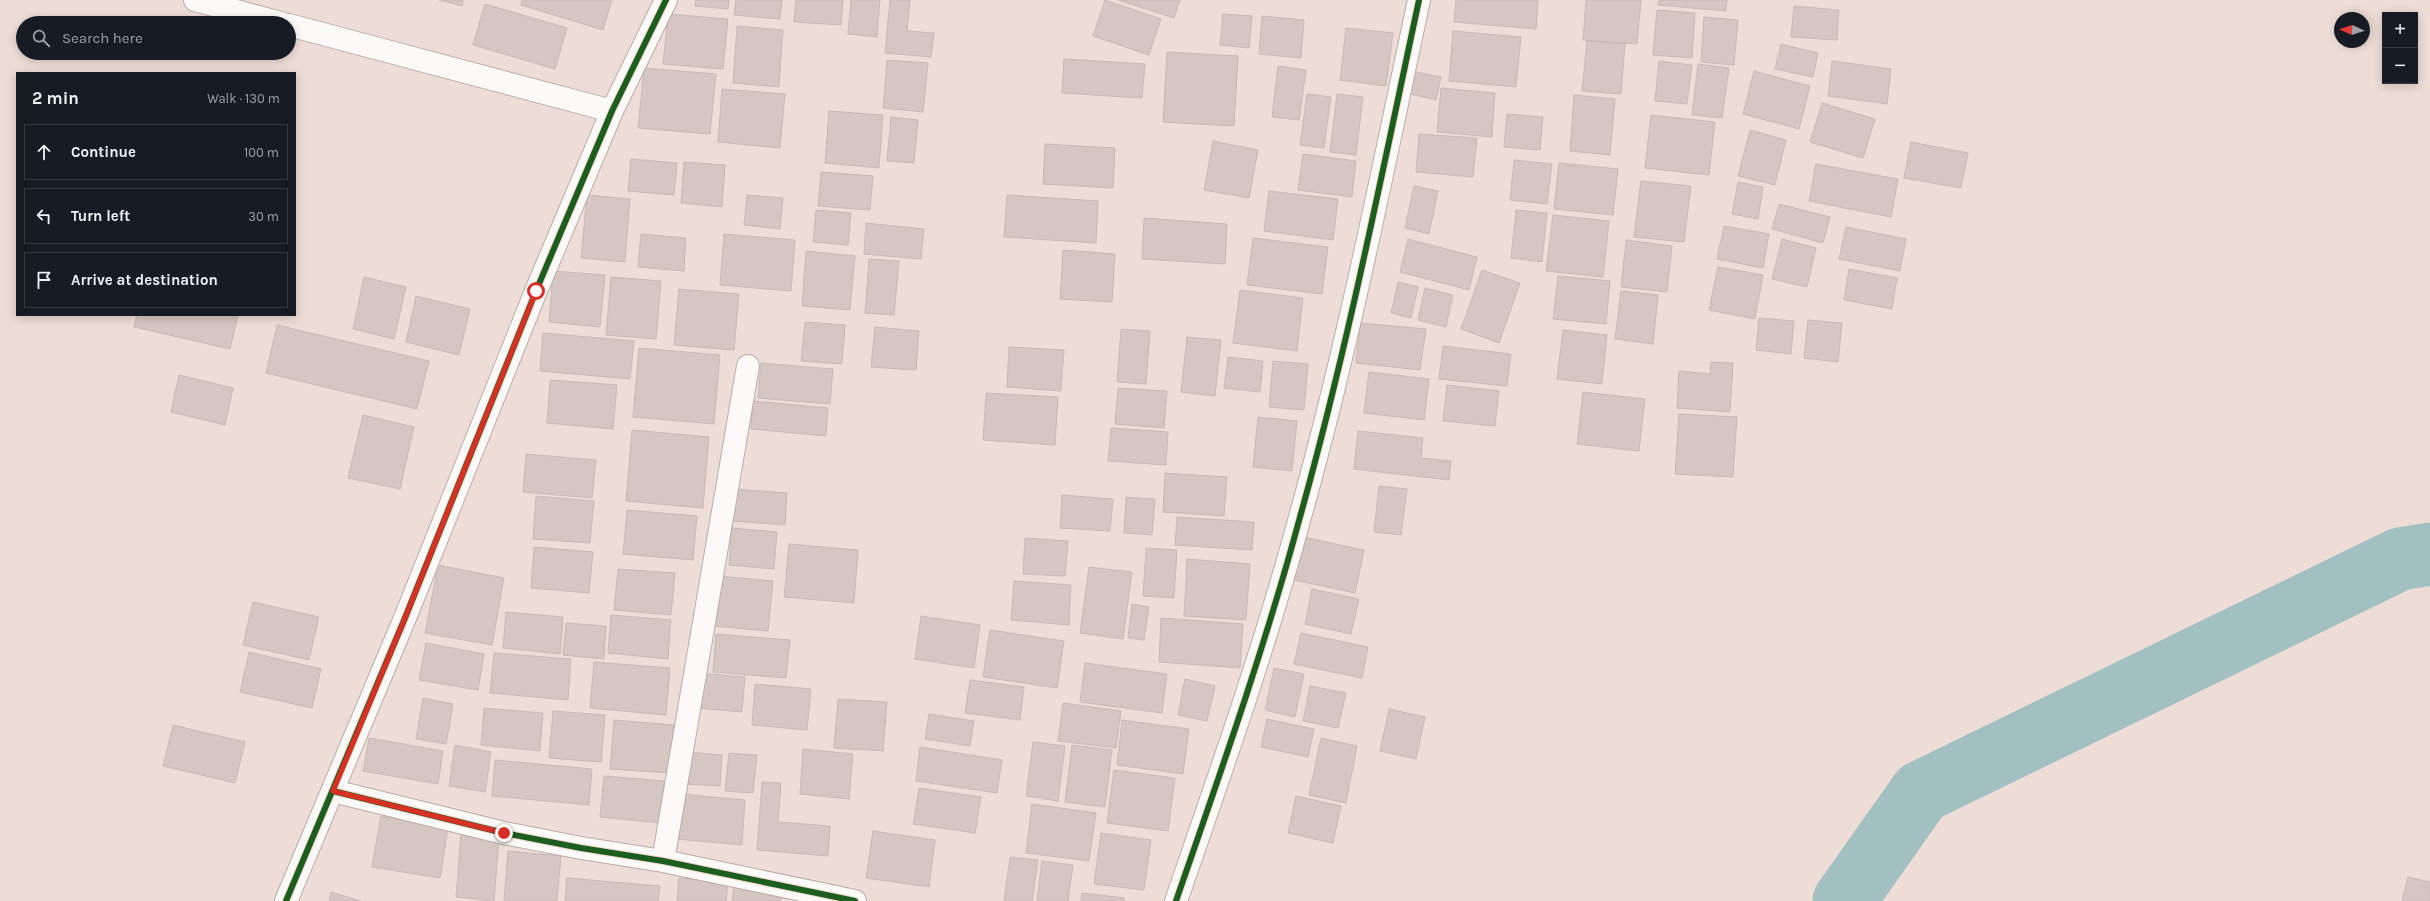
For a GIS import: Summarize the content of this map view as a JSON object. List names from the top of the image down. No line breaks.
{"north":"left","page":{"map_buttons":["+","−"],"search":"Search here","heading":["2 min","Walk · 130 m"],"list":[["Continue","100 m"],["Turn left","30 m"],"Arrive at destination"]}}
